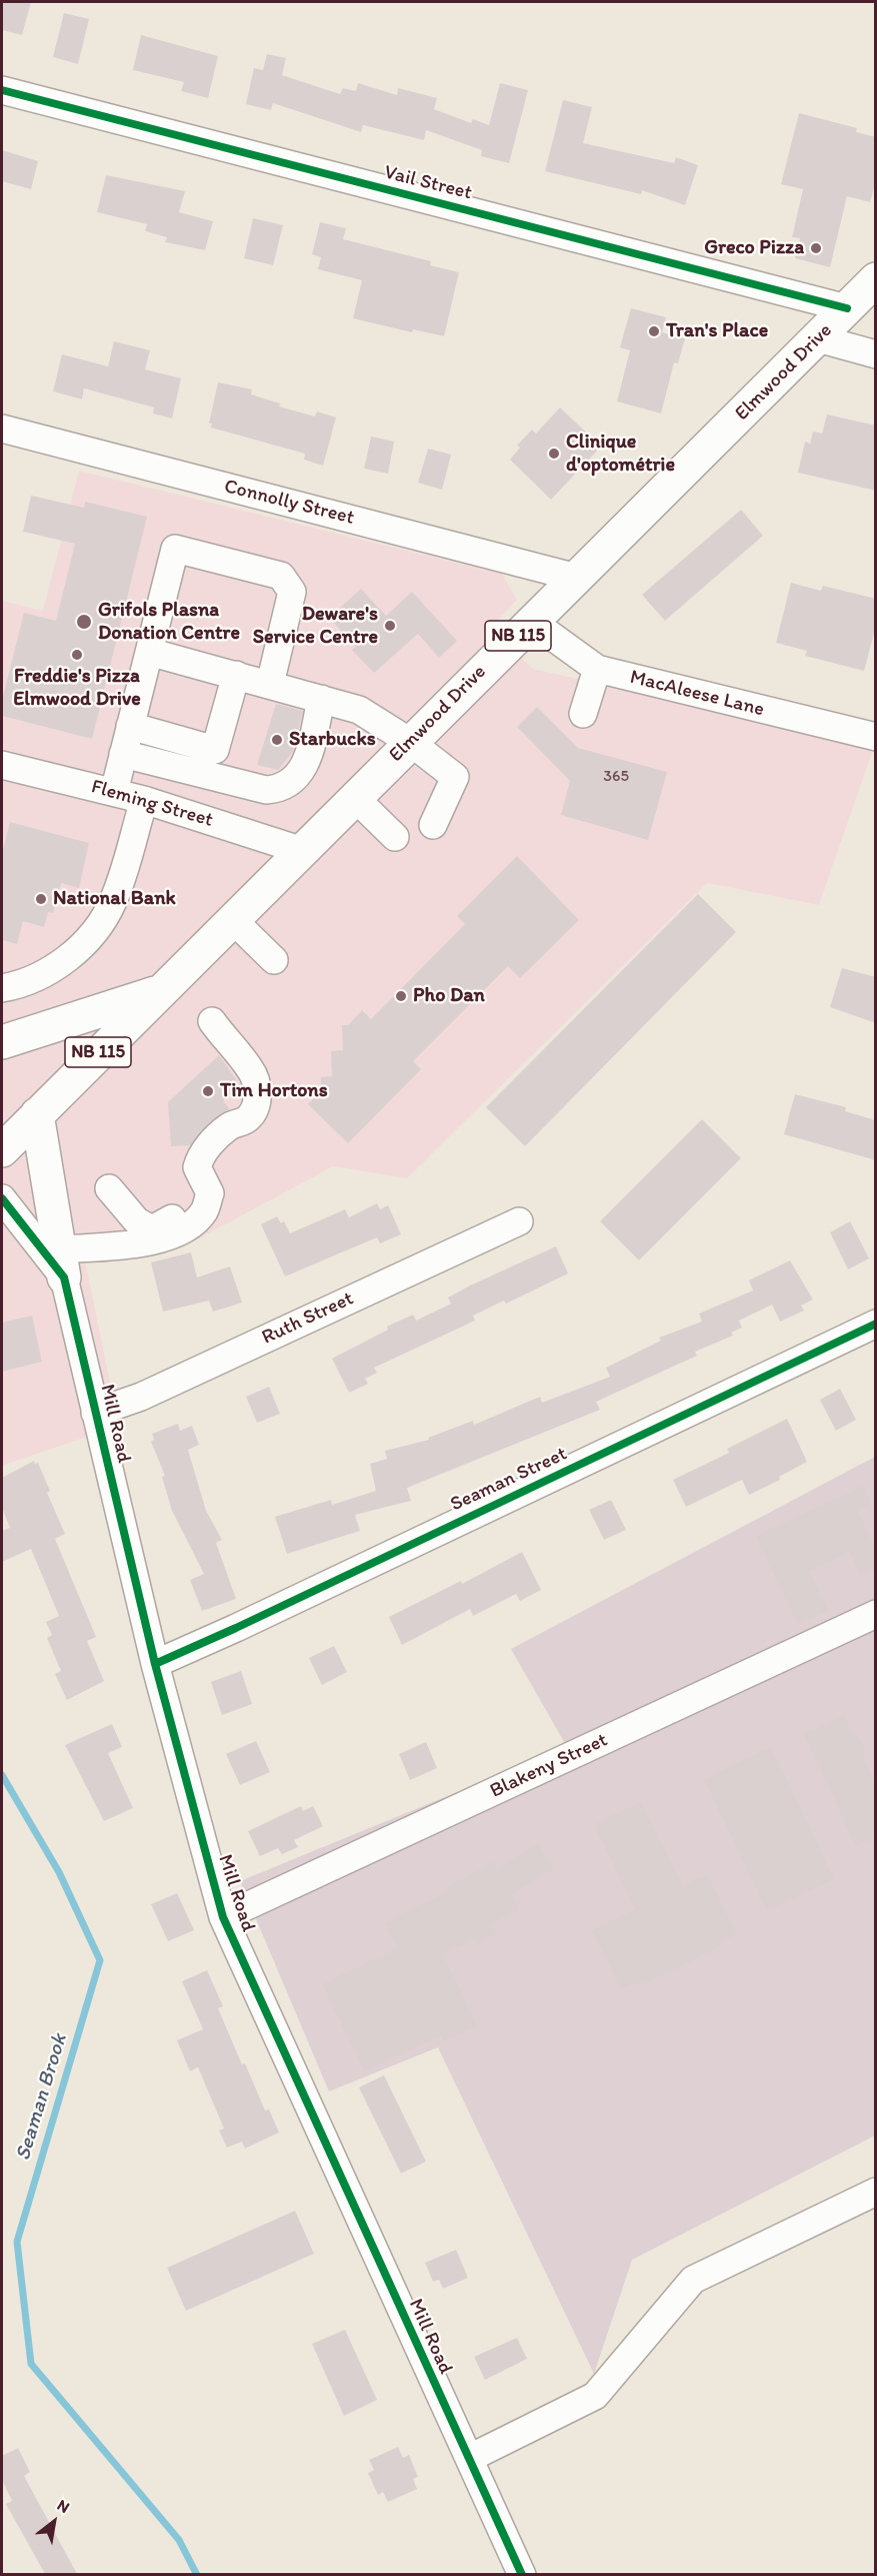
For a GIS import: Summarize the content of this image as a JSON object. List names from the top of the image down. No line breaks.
{"streets":{"main road":["Elmwood Drive","NB 115"],"street":["Vail Street","Connolly Street","MacAleese Lane","Fleming Street","Ruth Street","Mill Road","Seaman Street","Blakeny Street"]},"crossings":[["Vail Street","Elmwood Drive"],["Elmwood Drive","Connolly Street"],["Elmwood Drive","MacAleese Lane"],["Elmwood Drive","Fleming Street"],["Ruth Street","Mill Road"],["Mill Road","Seaman Street"],["Mill Road","Blakeny Street"]],"water":["Seaman Brook"],"places":["Greco Pizza","Tran's Place","Clinique d'optométrie","Grifols Plasna Donation Centre","Deware's Service Centre","Freddie's Pizza Elmwood Drive","Starbucks","National Bank","Pho Dan","Tim Hortons"],"house_numbers":["365"],"north":"top right"}
